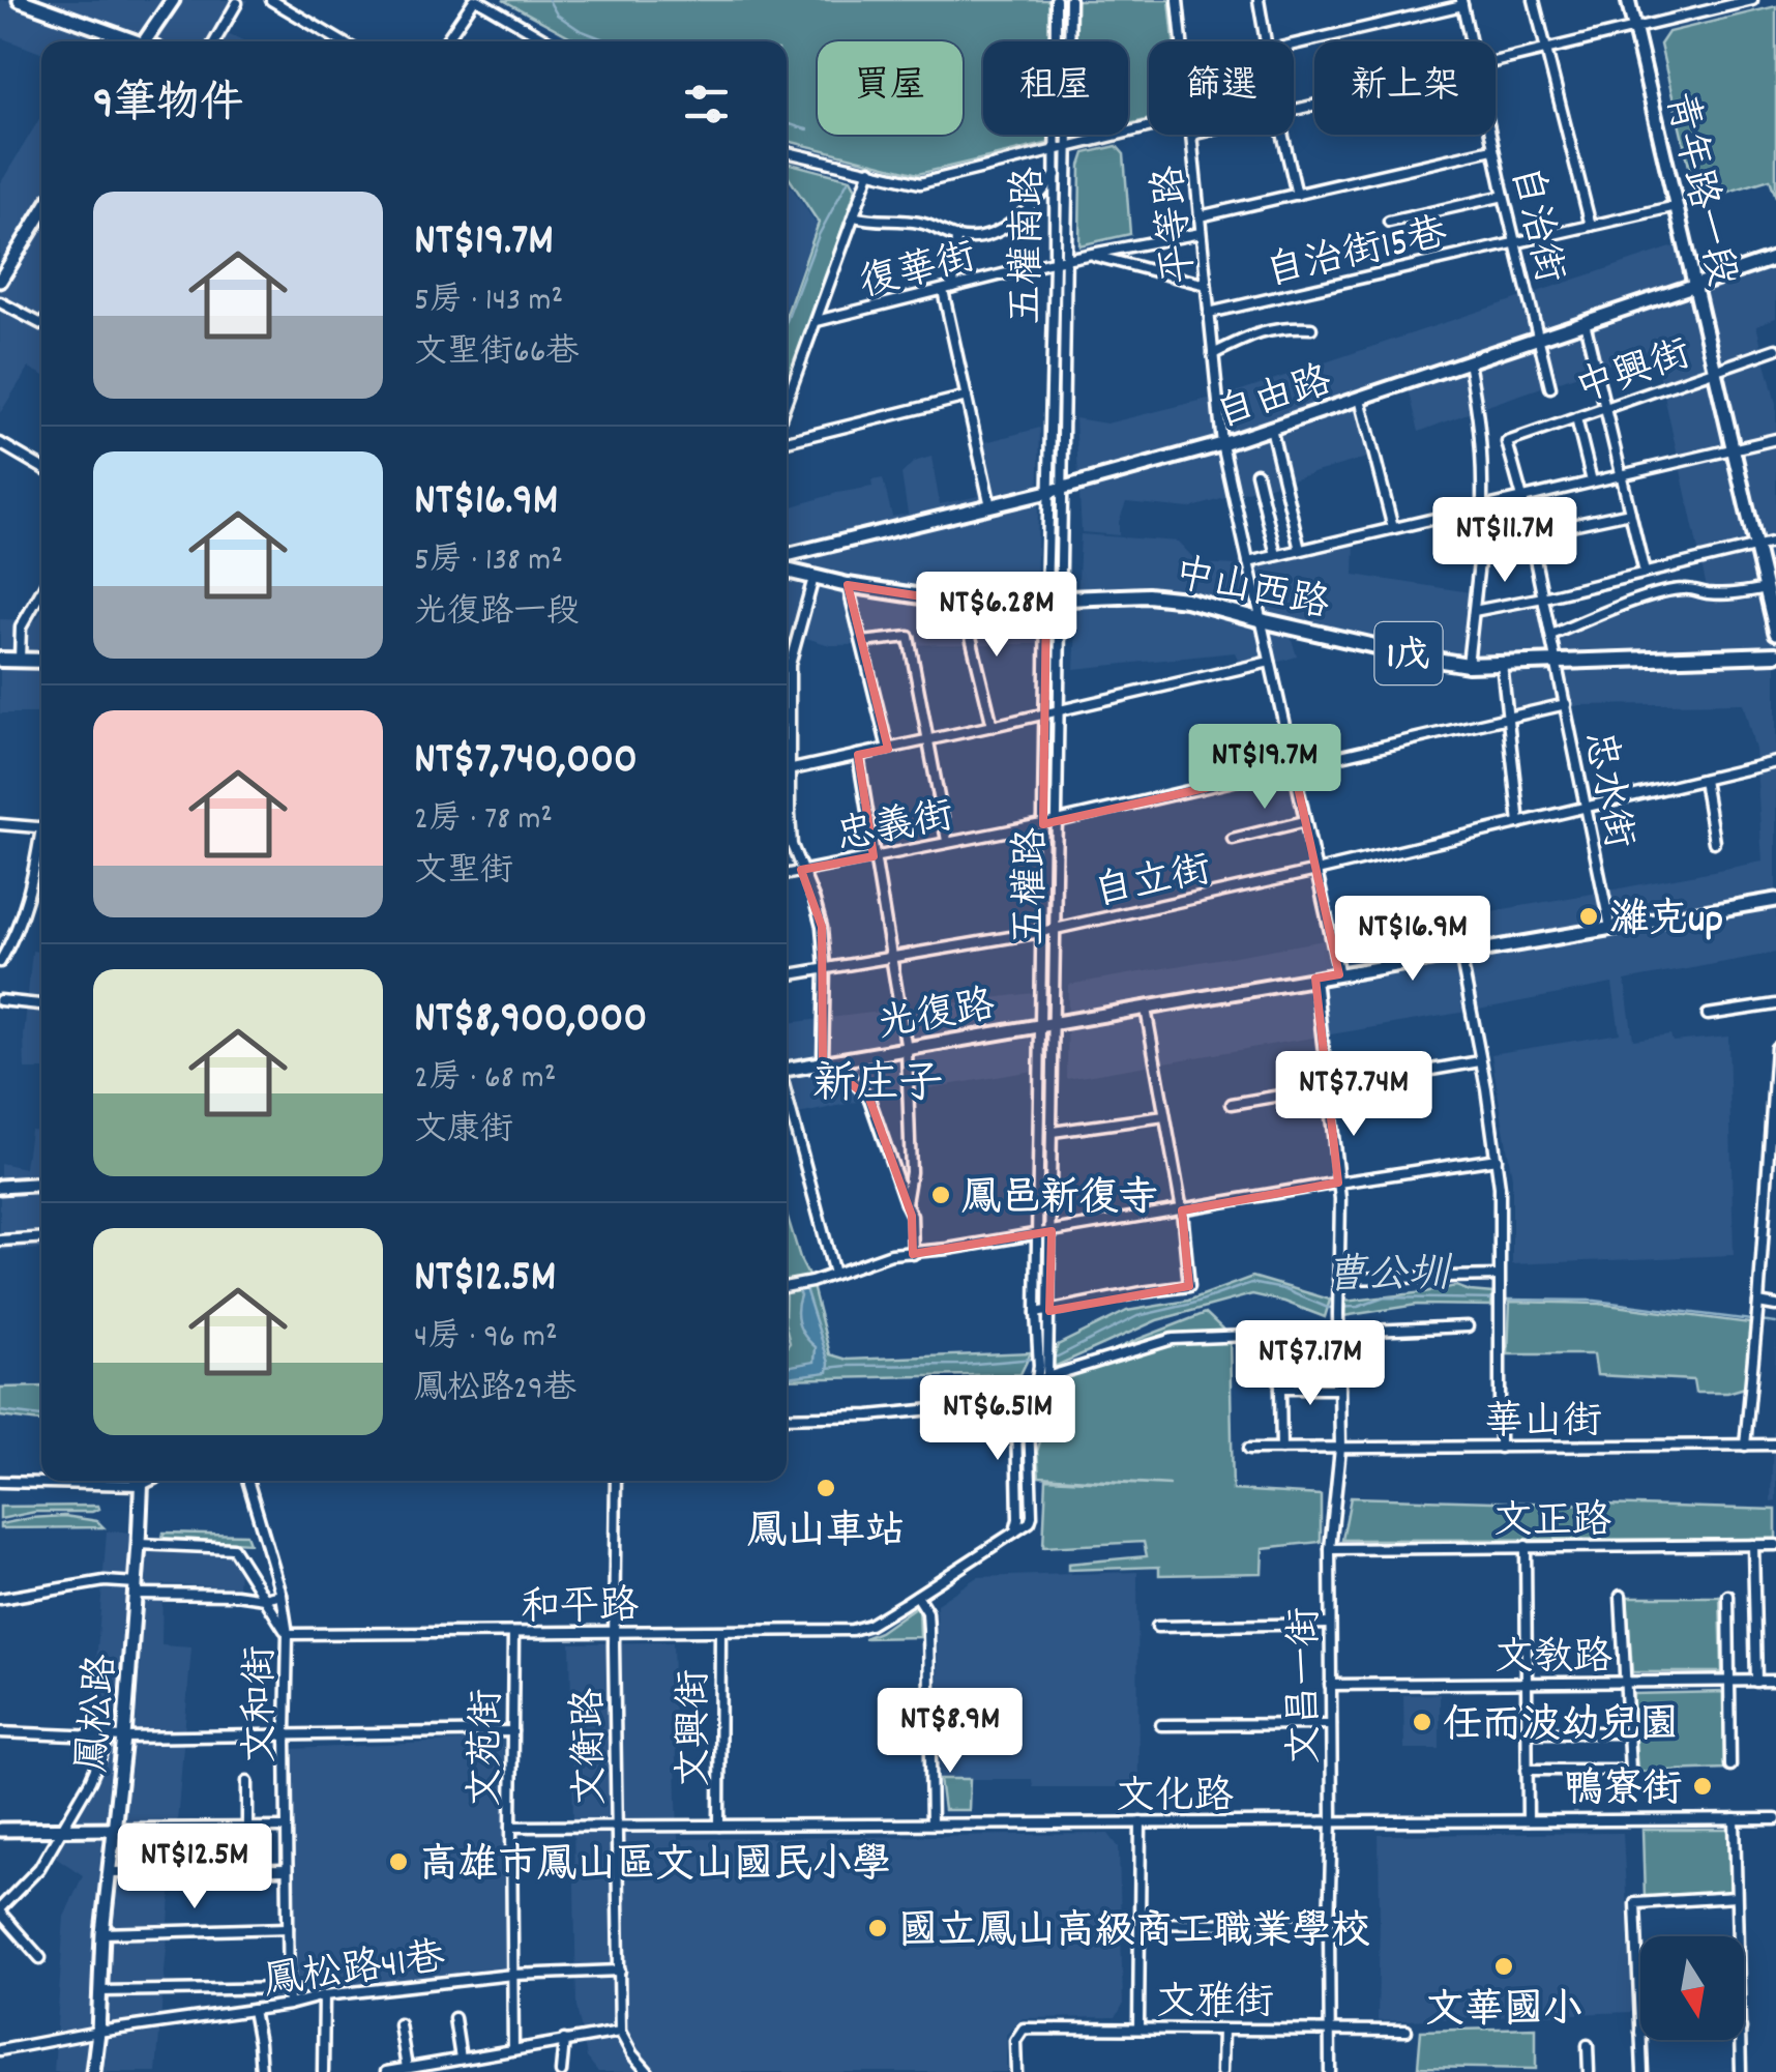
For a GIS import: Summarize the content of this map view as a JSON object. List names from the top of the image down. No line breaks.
{"streets":{"main road":["中山西路","1戊"],"street":["青年路一段","自治街","平等路","五權南路","自治街15巷","復華街","中興街","自由路","忠水街","忠義街","自立街","五權路","光復路","華山街","文正路","和平路","文教路","文昌一街","文和街","鳳松路","文興街","文衡路","文苑街","文化路","鳳松路41巷","文雅街"]},"crossings":[["青年路一段","自治街15巷"],["青年路一段","中興街"],["青年路一段","自由路"],["自治街","自治街15巷"],["自治街","自由路"],["平等路","自治街15巷"],["平等路","復華街"],["平等路","自由路"],["平等路","中山西路"],["平等路","忠義街"],["平等路","自立街"],["平等路","光復路"],["五權南路","復華街"],["五權南路","自由路"],["五權南路","五權路"],["中興街","忠水街"],["自由路","五權路"],["中山西路","忠水街"],["中山西路","五權路"],["忠水街","忠義街"],["忠水街","自立街"],["忠水街","光復路"],["忠義街","五權路"],["自立街","五權路"],["五權路","光復路"],["光復路","文昌一街"],["華山街","文昌一街"],["文正路","文昌一街"],["和平路","文和街"],["和平路","文興街"],["和平路","文衡路"],["和平路","文苑街"],["文教路","文昌一街"],["文昌一街","文化路"],["文昌一街","文雅街"],["文和街","鳳松路41巷"],["鳳松路","鳳松路41巷"],["文興街","文化路"],["文衡路","文化路"],["文衡路","鳳松路41巷"],["文苑街","文化路"],["文苑街","鳳松路41巷"]],"districts":["新庄子"],"water":["曹公圳"],"places":["濰克up","鳳邑新復寺","鳳山車站","任而波幼兒園","鴨寮街","高雄市鳳山區文山國民小學","國立鳳山高級商工職業學校","文華國小"],"north":"bottom","page":{"chip":["買屋","租屋","篩選","新上架"],"heading":"9筆物件","list":[{"name":"NT$19.7M","note":"5房 · 143 m² · 文聖街66巷"},{"name":"NT$16.9M","note":"5房 · 138 m² · 光復路一段"},{"name":"NT$7,740,000","note":"2房 · 78 m² · 文聖街"},{"name":"NT$8,900,000","note":"2房 · 68 m² · 文康街"},{"name":"NT$12.5M","note":"4房 · 96 m² · 鳳松路29巷"}],"price":["NT$11.7M","NT$6.28M","NT$19.7M","NT$16.9M","NT$7.74M","NT$7.17M","NT$6.51M","NT$8.9M","NT$12.5M"]}}
